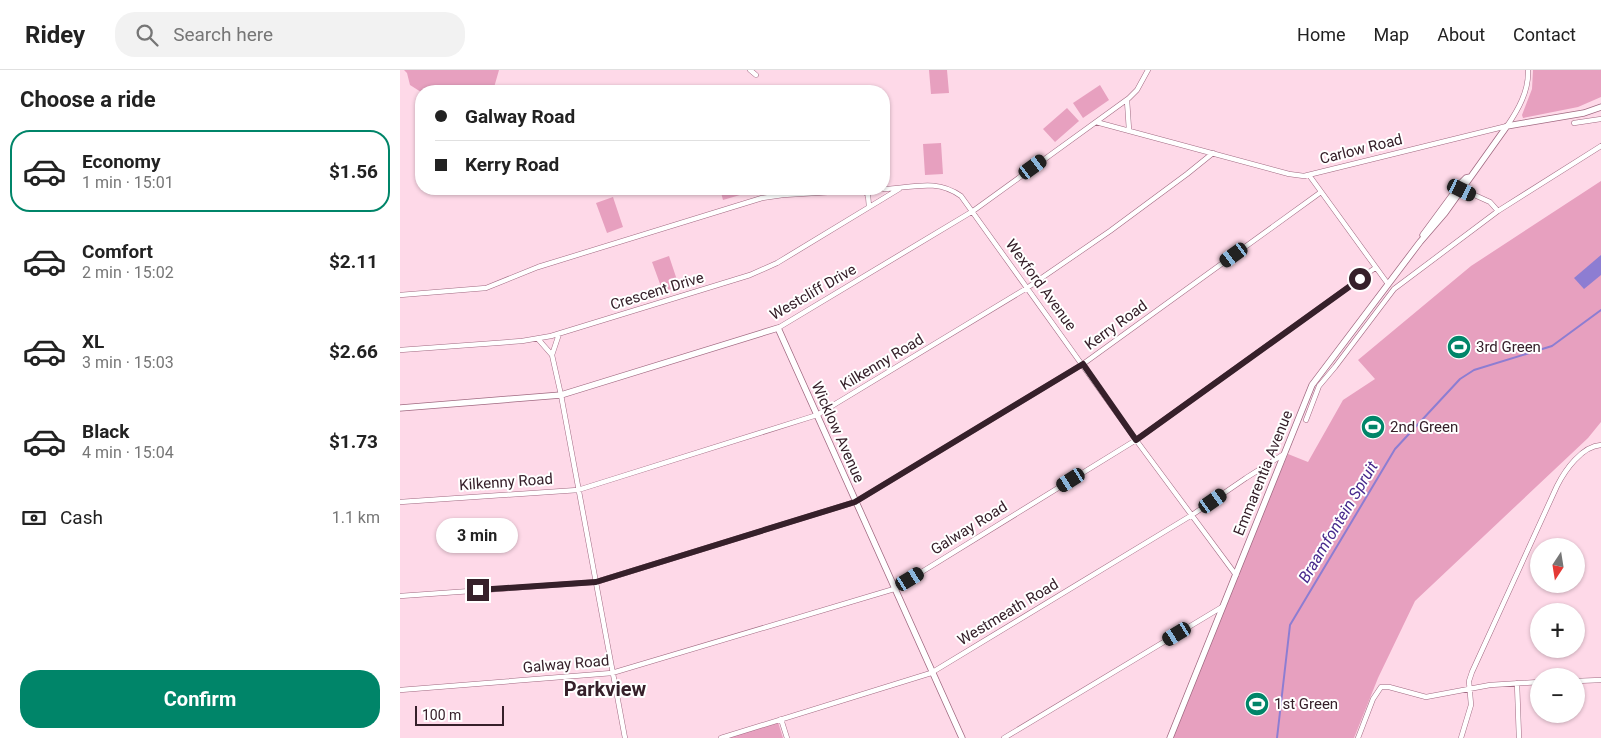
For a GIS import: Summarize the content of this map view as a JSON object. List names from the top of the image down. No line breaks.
{"streets":{"street":["Carlow Road","Wexford Avenue","Crescent Drive","Westcliff Drive","Kerry Road","Kilkenny Road","Wicklow Avenue","Emmarentia Avenue","Galway Road","Westmeath Road"]},"crossings":[["Carlow Road","Westcliff Drive"],["Carlow Road","Kilkenny Road"],["Carlow Road","Emmarentia Avenue"],["Wexford Avenue","Crescent Drive"],["Wexford Avenue","Westcliff Drive"],["Wexford Avenue","Kerry Road"],["Wexford Avenue","Kilkenny Road"],["Wexford Avenue","Emmarentia Avenue"],["Wexford Avenue","Galway Road"],["Wexford Avenue","Westmeath Road"],["Westcliff Drive","Wicklow Avenue"],["Kerry Road","Wicklow Avenue"],["Kilkenny Road","Wicklow Avenue"],["Wicklow Avenue","Galway Road"],["Wicklow Avenue","Westmeath Road"],["Emmarentia Avenue","Westmeath Road"]],"districts":["Parkview"],"water":["Braamfontein Spruit"],"places":{"sports":["3rd Green","2nd Green","1st Green"]},"scale_bar":"100 m","north":"bottom","page":{"header":"Ridey","search":"Search here","nav":["Home","Map","About","Contact"],"heading":"Choose a ride","banner":["Galway Road","Kerry Road"],"list":[{"name":"Economy","note":"1 min · 15:01","value":"$1.56"},{"name":"Comfort","note":"2 min · 15:02","value":"$2.11"},{"name":"XL","note":"3 min · 15:03","value":"$2.66"},{"name":"Black","note":"4 min · 15:04","value":"$1.73"}],"pay":["Cash","1.1 km"],"bubble":"3 min","map_buttons":["+","−"],"buttons":"Confirm","scale":"100 m"}}
